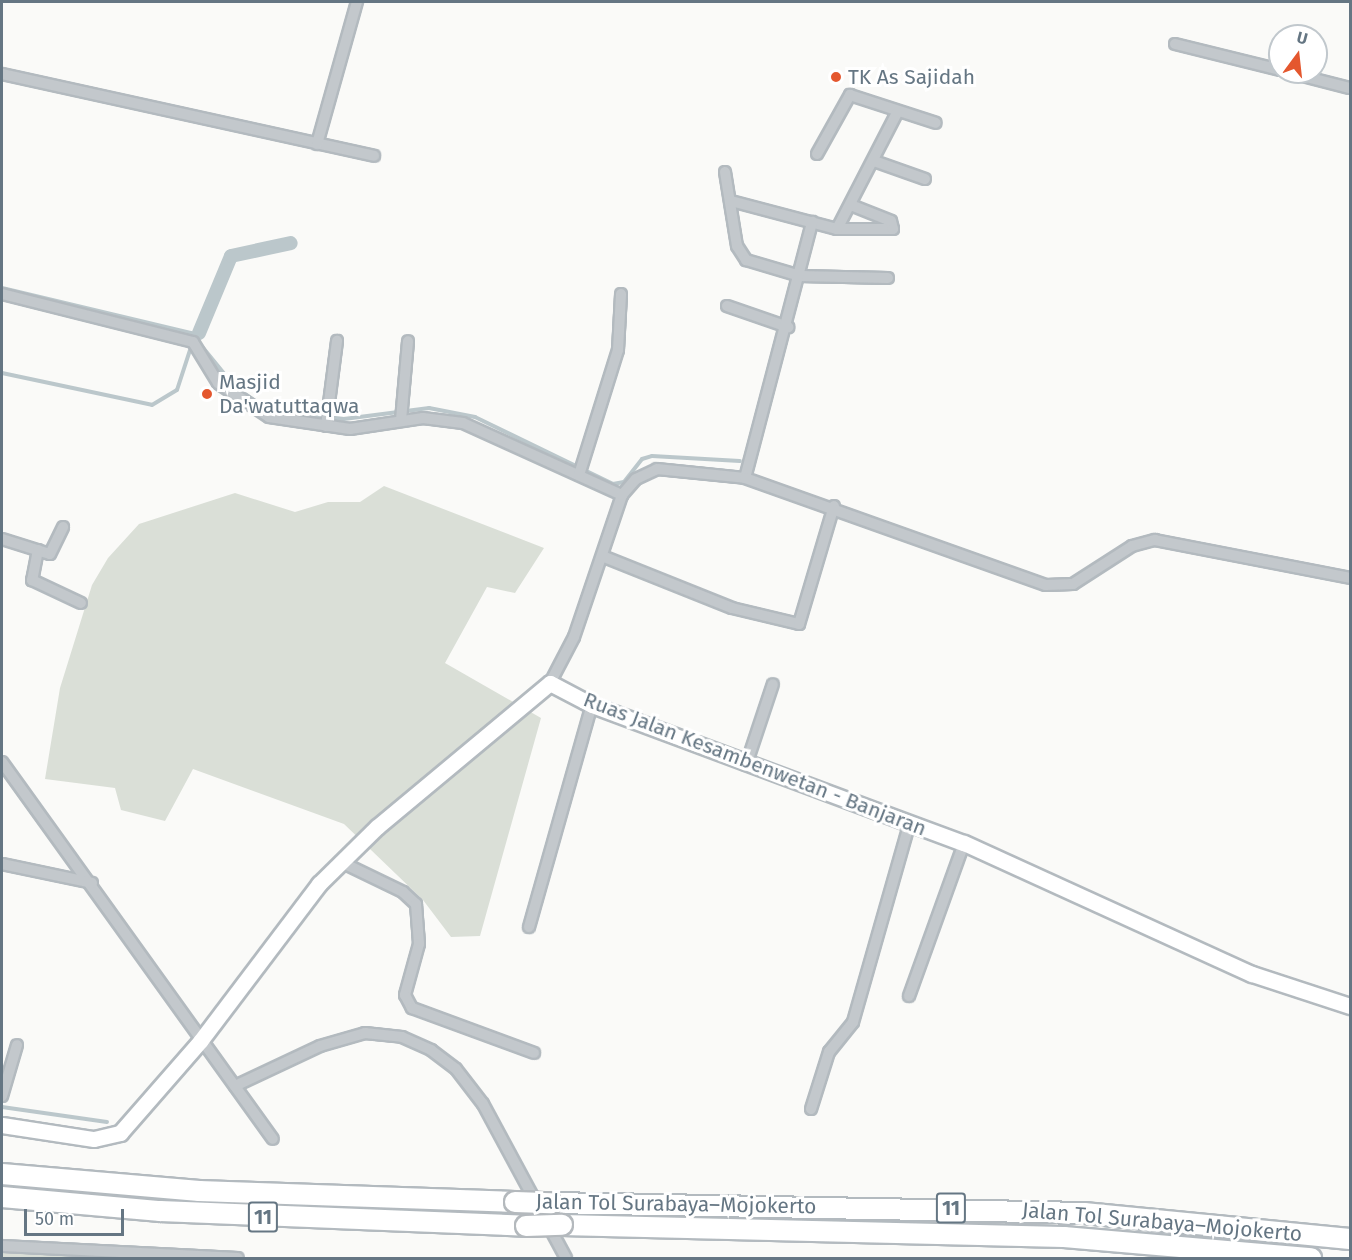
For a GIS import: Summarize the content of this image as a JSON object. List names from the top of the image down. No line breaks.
{"streets":{"highway":["Jalan Tol Surabaya–Mojokerto","11"],"main road":["Ruas Jalan Kesambenwetan - Banjaran"]},"places":["TK As Sajidah","Masjid Da'watuttaqwa"],"scale_bar":"50 m","north":"top"}
